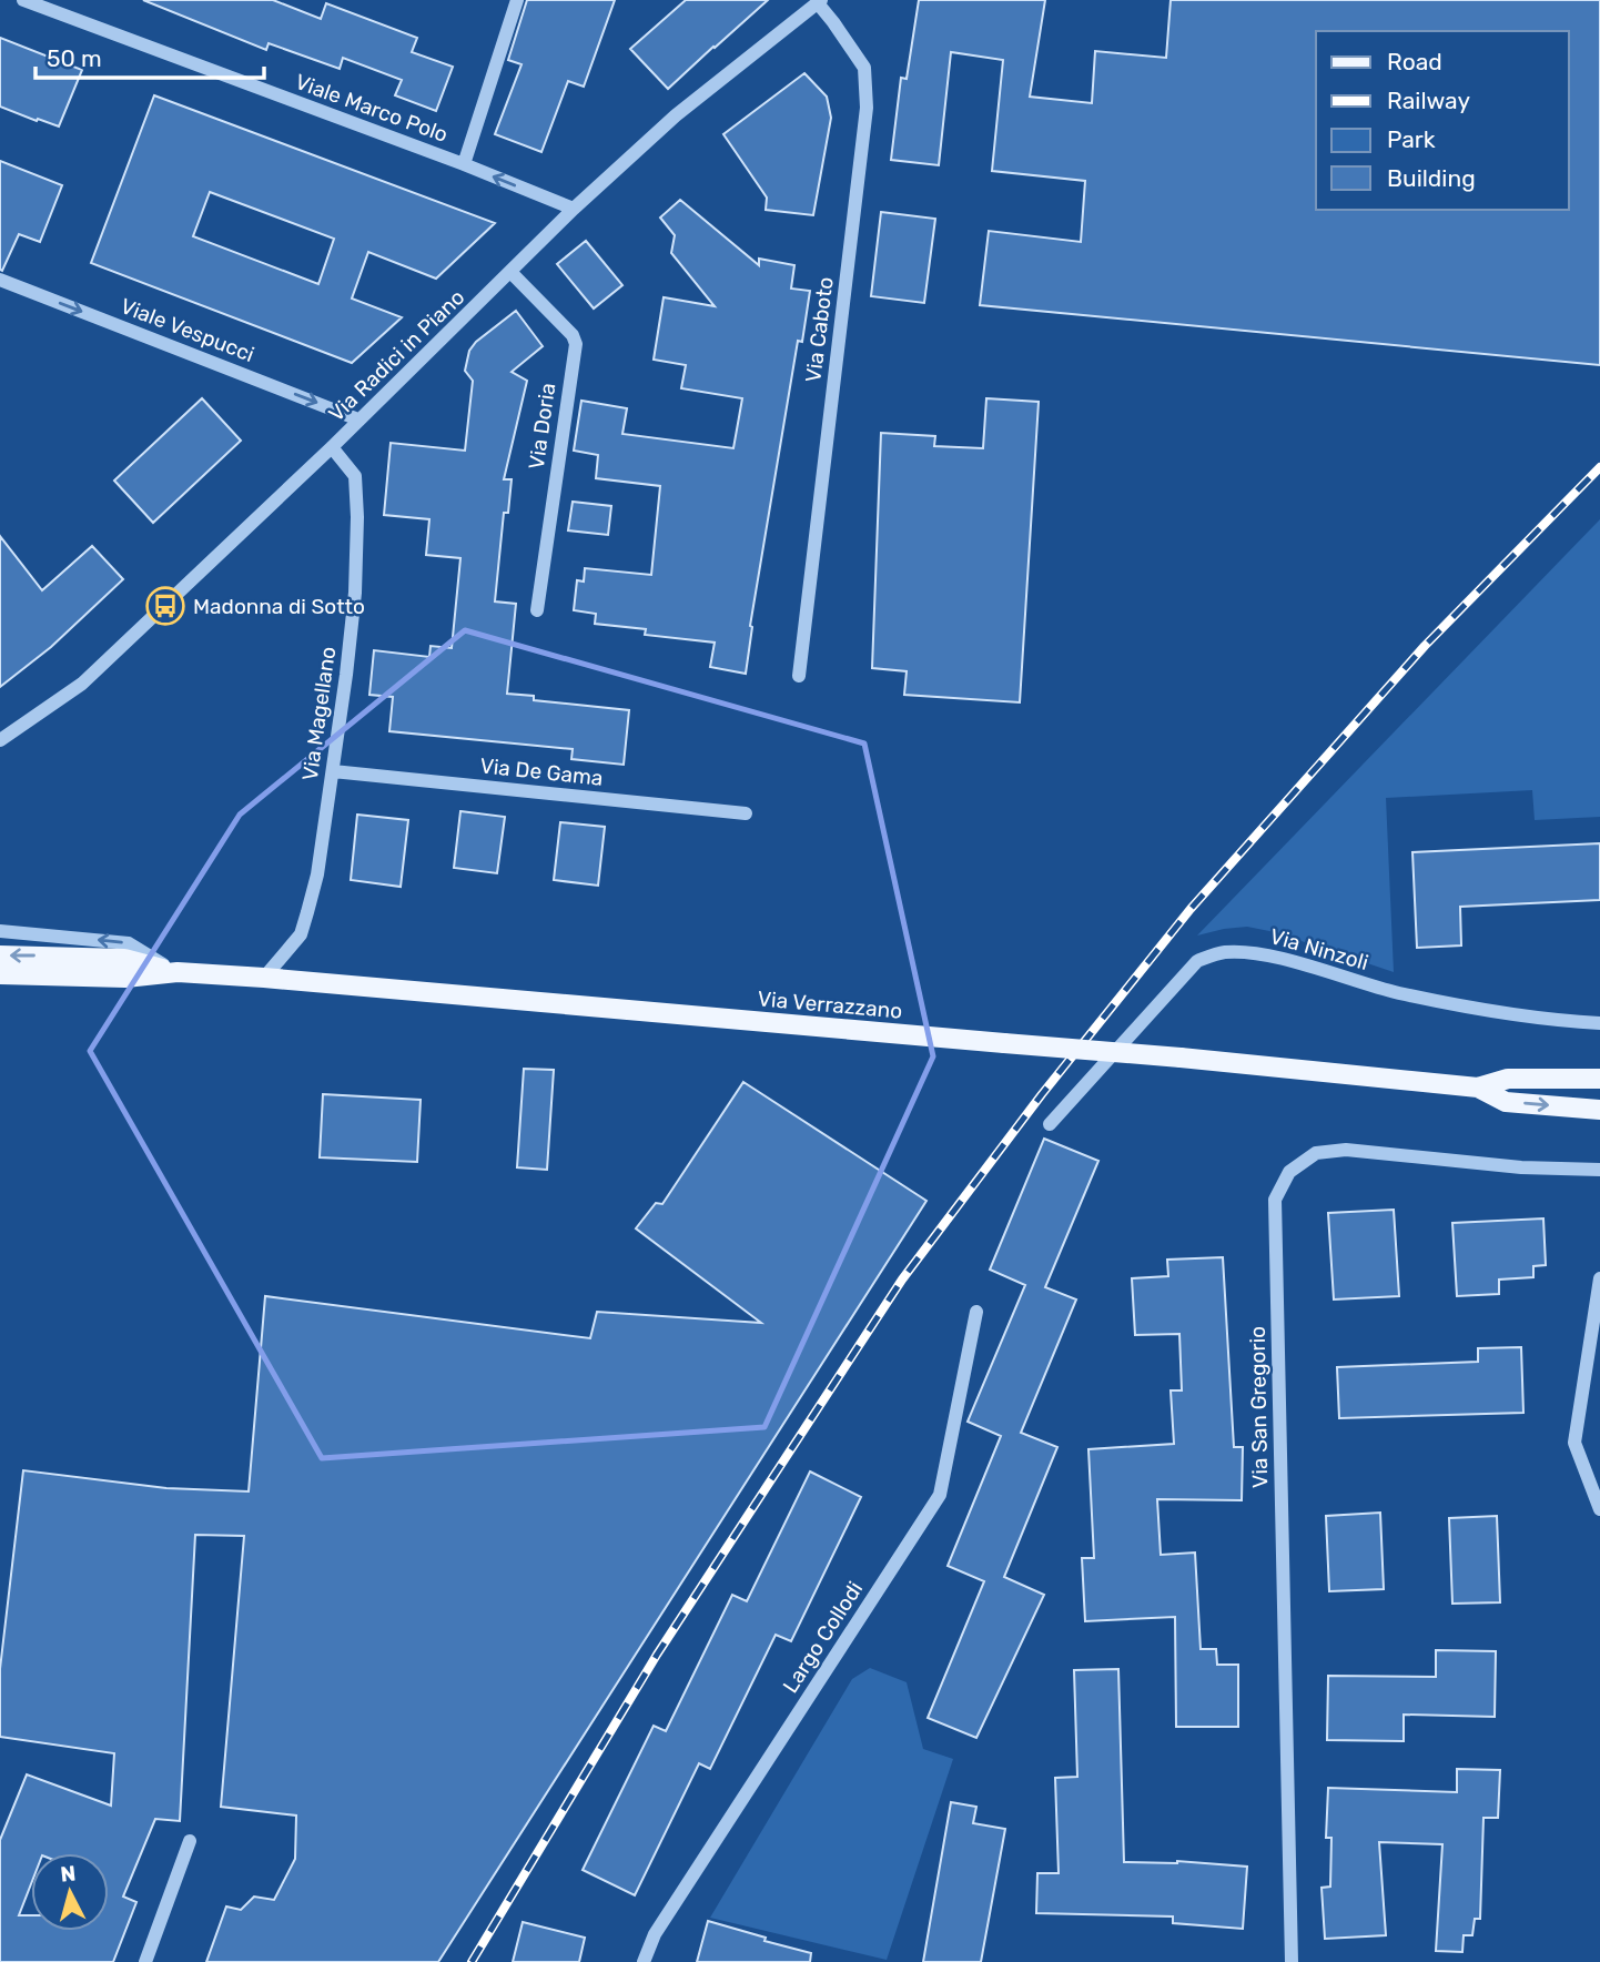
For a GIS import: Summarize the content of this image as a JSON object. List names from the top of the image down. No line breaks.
{"streets":{"main road":["Via Verrazzano"],"street":["Viale Marco Polo","Viale Vespucci","Via Caboto","Via Radici in Piano","Via Doria","Via Magellano","Via De Gama","Via Ninzoli","Via San Gregorio","Largo Collodi"]},"crossings":[["Viale Marco Polo","Via Radici in Piano"],["Viale Vespucci","Via Radici in Piano"],["Via Caboto","Via Radici in Piano"],["Via Radici in Piano","Via Doria"],["Via Radici in Piano","Via Magellano"],["Via Magellano","Via De Gama"],["Via Magellano","Via Verrazzano"]],"one_way":["Viale Vespucci"],"places":{"bus stop":["Madonna di Sotto"]},"legend":["Road","Railway","Park","Building"],"scale_bar":"50 m","north":"top"}
